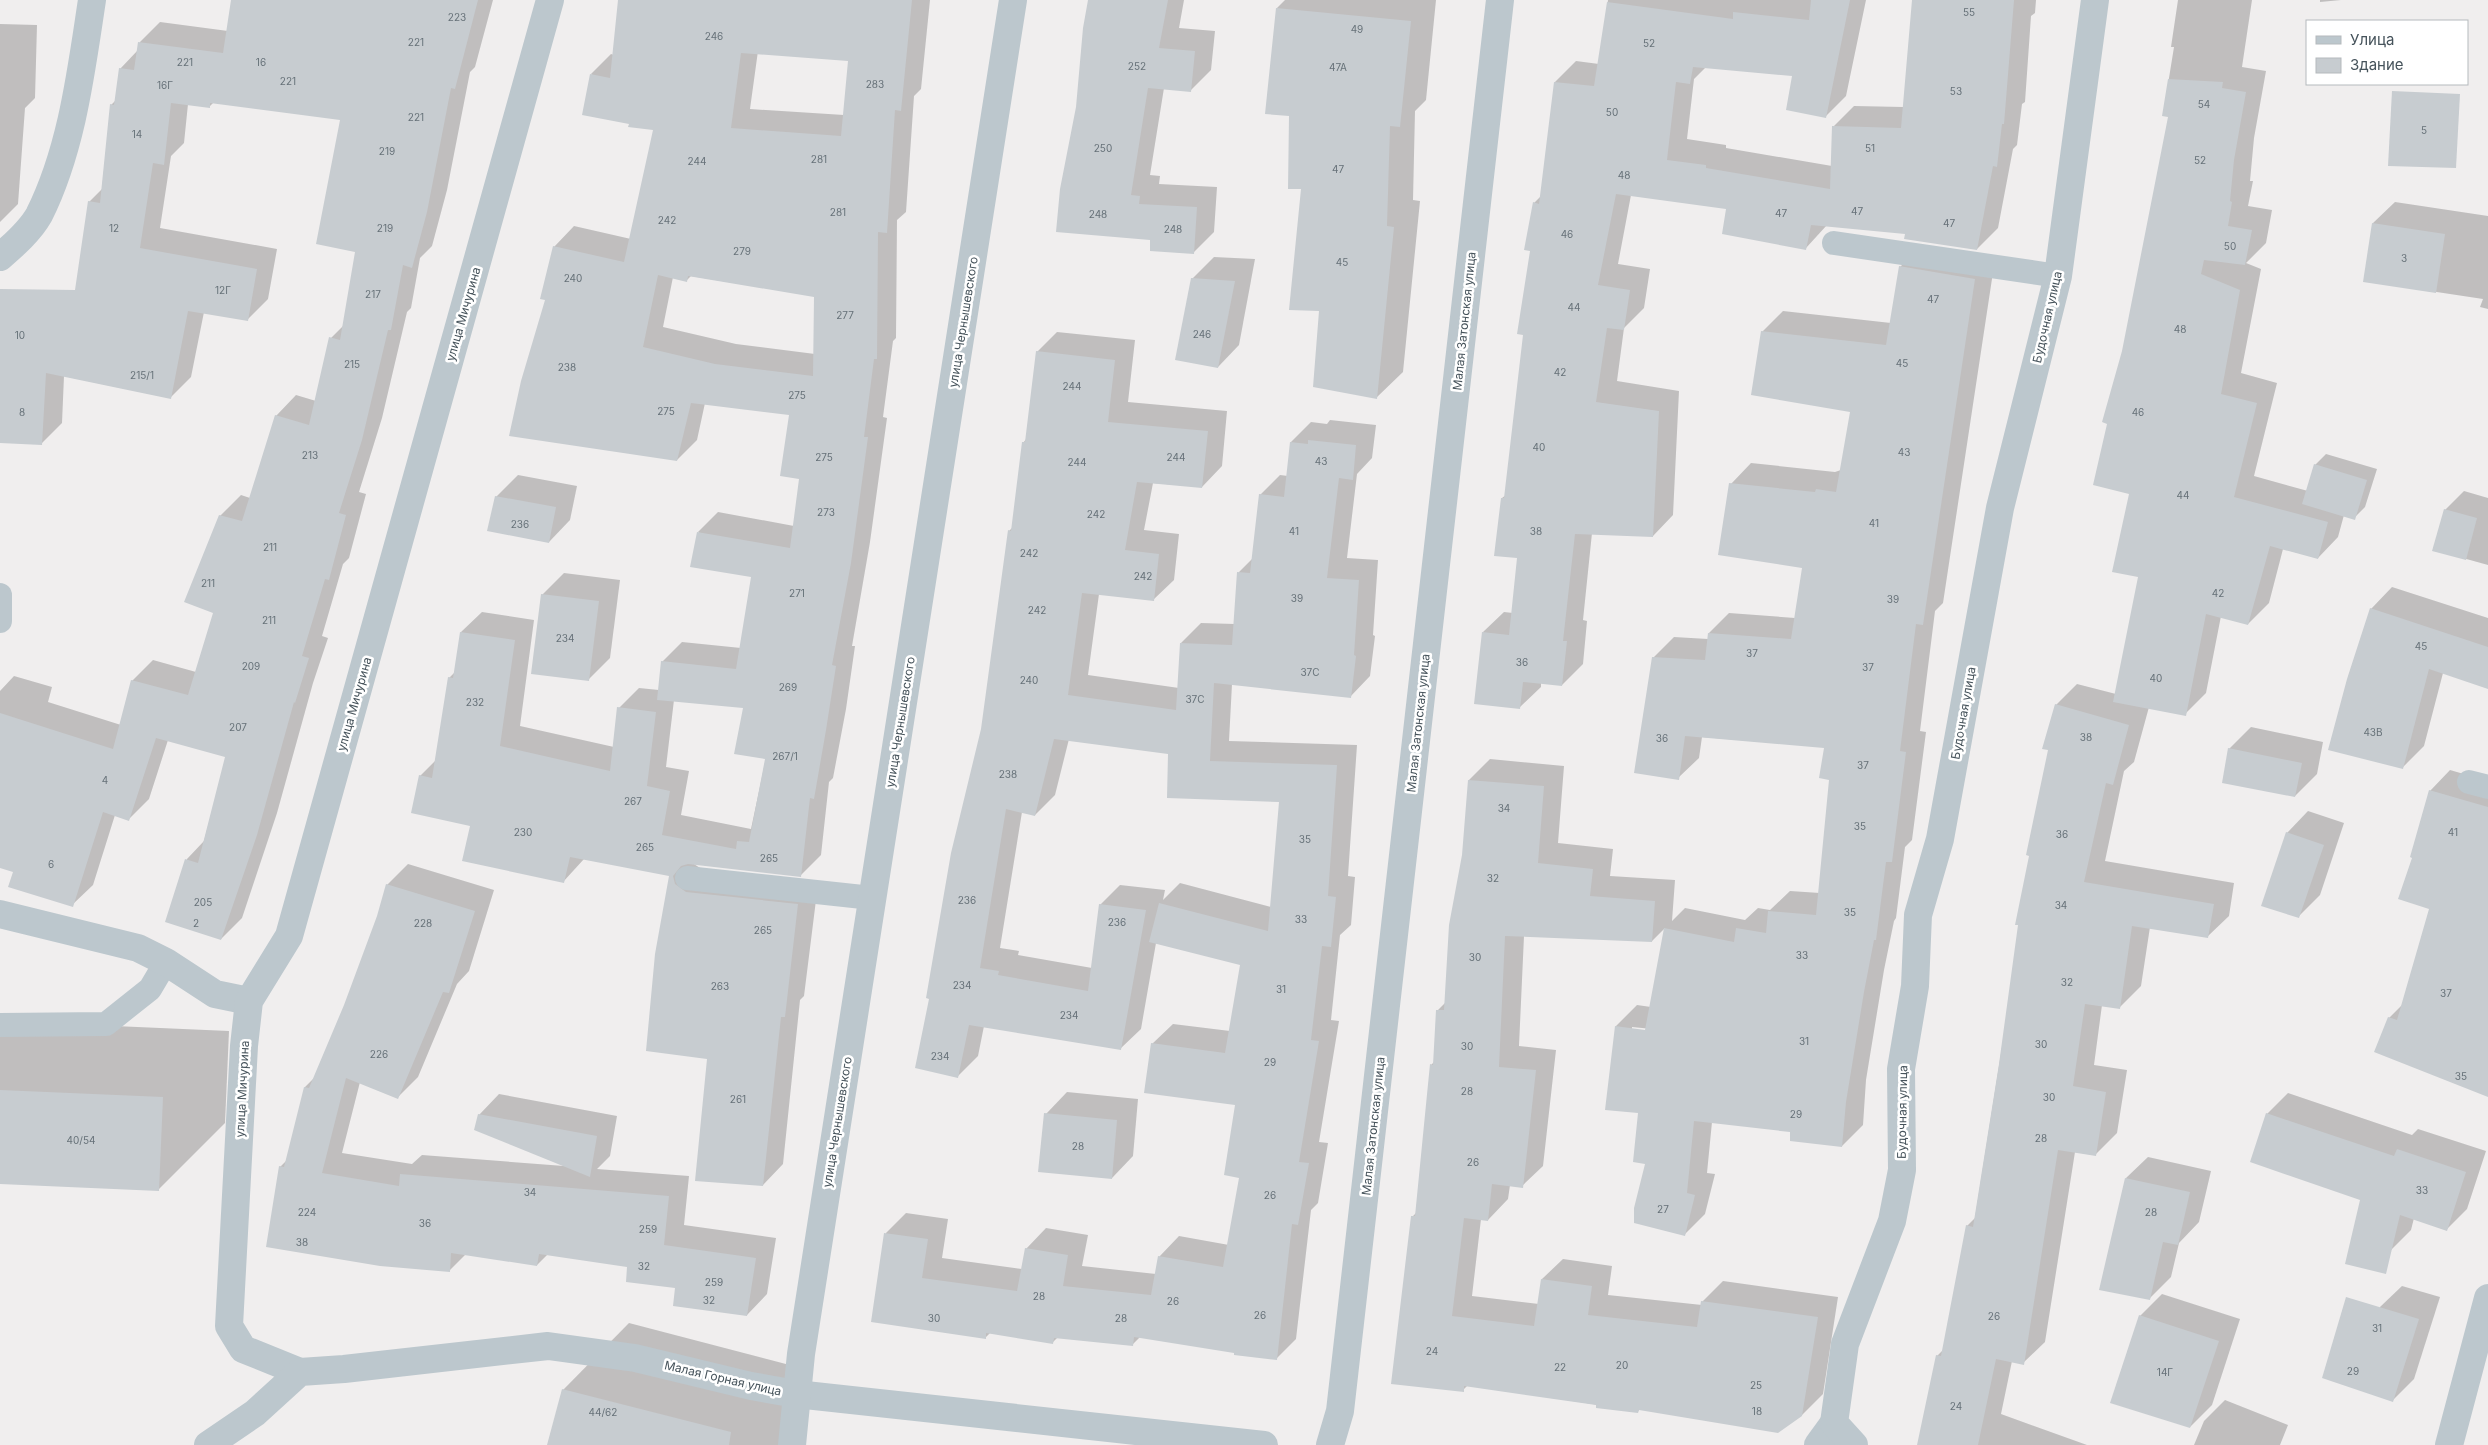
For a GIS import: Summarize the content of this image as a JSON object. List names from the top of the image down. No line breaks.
{"streets":{"street":["улица Мичурина","Будочная улица","Малая Затонская улица","улица Чернышевского","Малая Горная улица"]},"crossings":[["улица Мичурина","Малая Горная улица"],["улица Чернышевского","Малая Горная улица"]],"house_numbers":["55","223","49","246","221","52","221","16","252","47А","221","283","16Г","53","54","50","221","5","14","250","51","219","281","52","244","47","48","47","281","47","248","242","47","12","219","248","46","50","279","3","45","240","12Г","217","47","44","277","48","246","10","45","215","238","42","215/1","244","275","275","8","46","40","43","213","275","244","43","244","44","273","242","41","236","41","38","211","242","242","211","271","42","39","39","242","211","234","45","37","36","209","37","37С","40","240","269","37С","232","207","43В","38","36","267/1","37","238","4","267","34","35","230","41","36","35","265","265","6","32","236","205","34","35","33","236","2","228","265","33","30","32","234","263","31","37","234","31","30","30","226","234","29","35","28","30","261","29","28","40/54","28","26","33","34","26","27","224","28","36","259","38","32","259","28","32","26","26","26","30","28","31","24","20","22","29","14Г","25","24","18","44/62"],"legend":["Улица","Здание"]}
